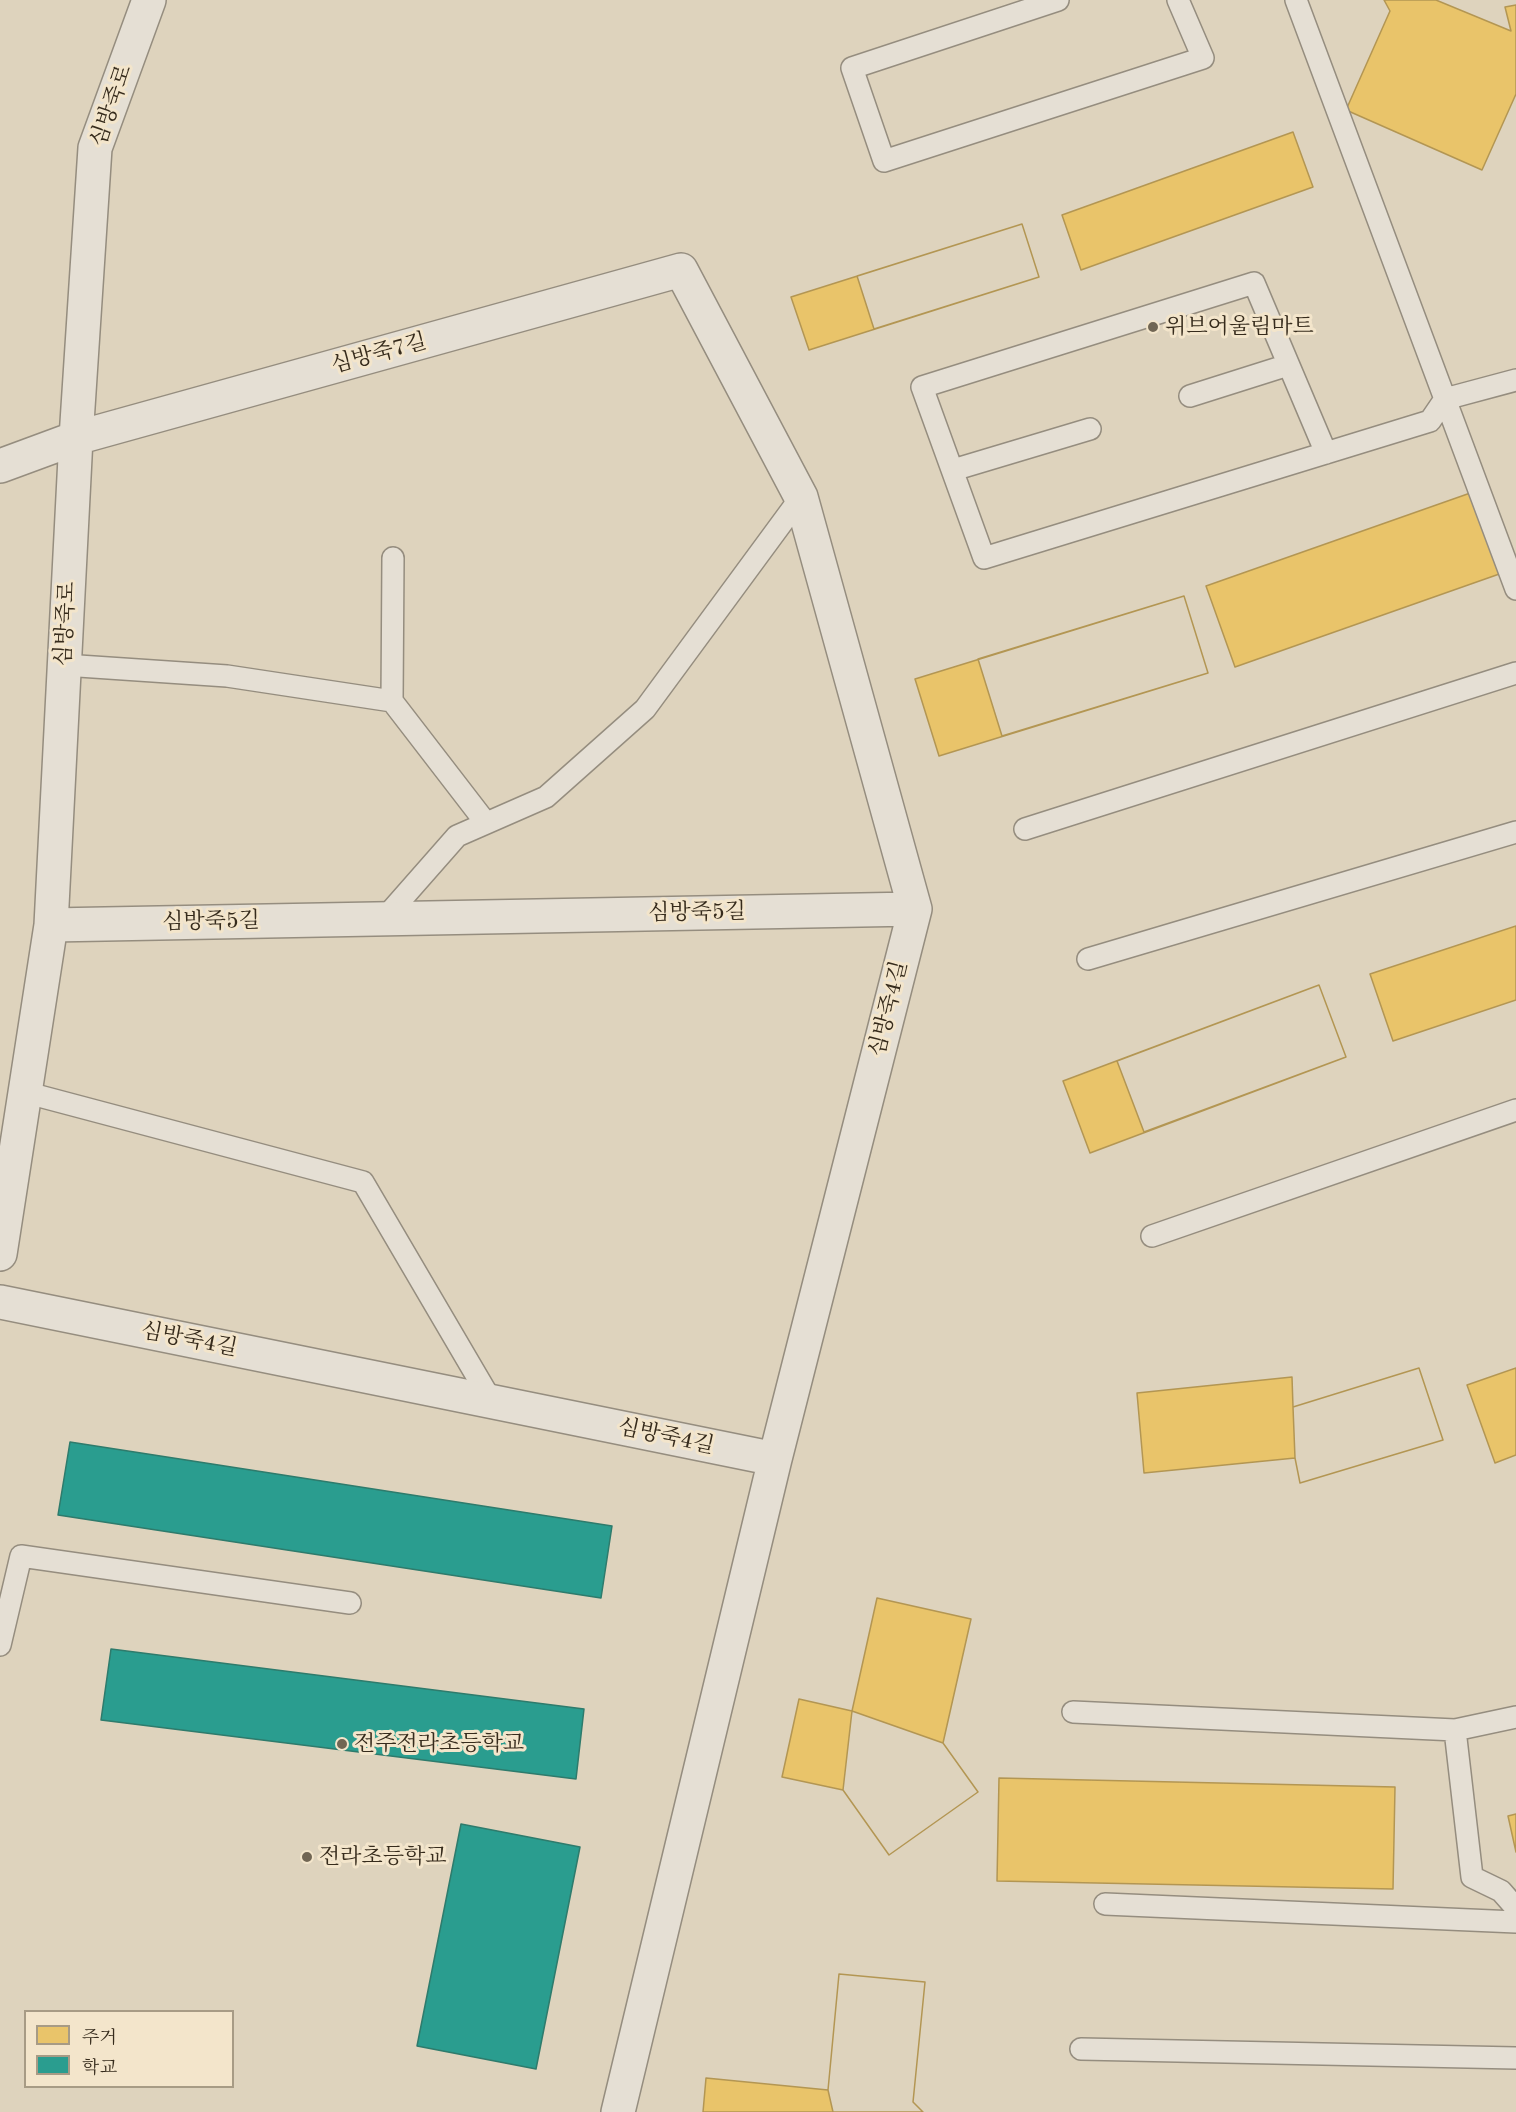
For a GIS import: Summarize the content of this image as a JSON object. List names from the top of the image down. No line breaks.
{"streets":{"street":["심방죽로","심방죽7길","심방죽5길","심방죽4길"]},"crossings":[["심방죽로","심방죽7길"],["심방죽로","심방죽5길"],["심방죽5길","심방죽4길"]],"places":["위브어울림마트","전주전라초등학교","전라초등학교"],"legend":["주거","학교"]}
